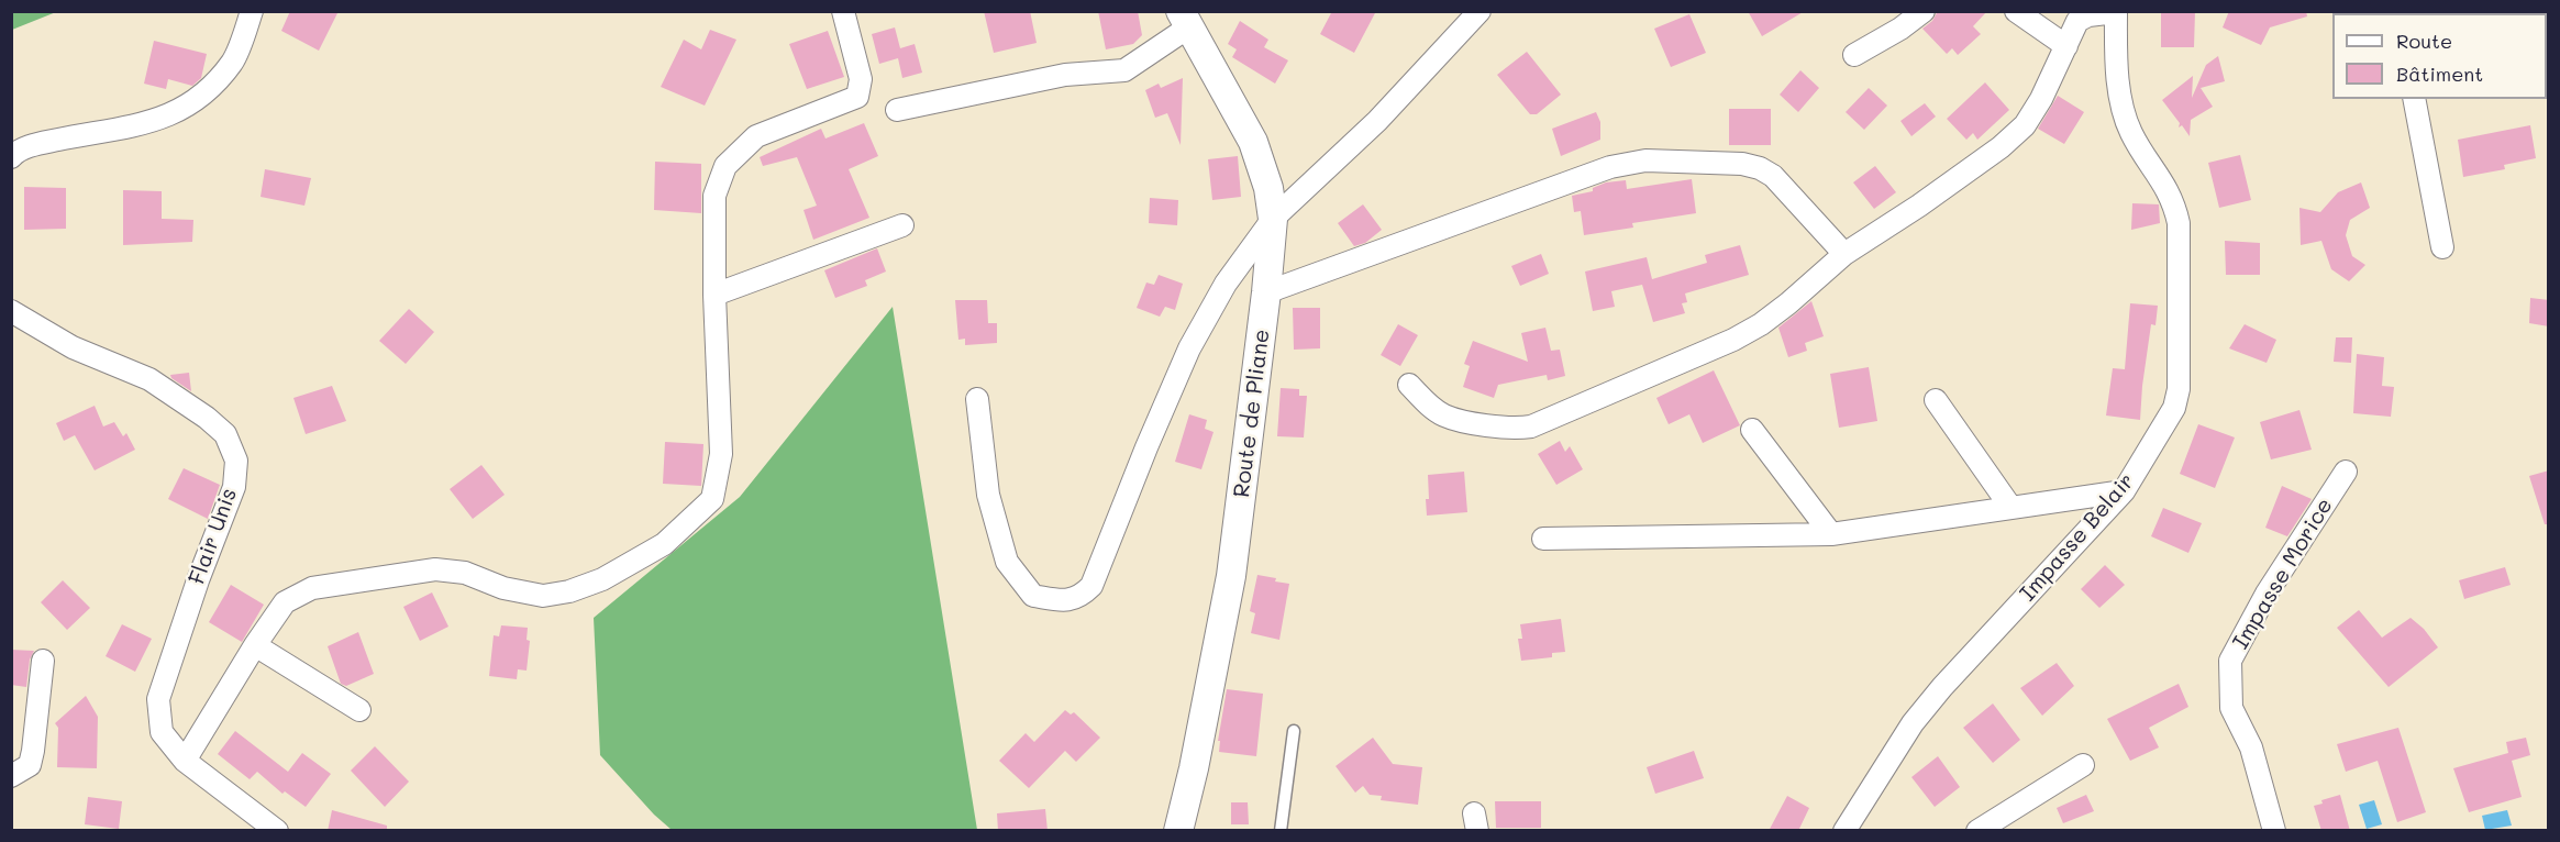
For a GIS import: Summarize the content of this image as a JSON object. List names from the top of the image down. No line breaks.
{"streets":{"street":["Route de Pliane","Flair Unis","Impasse Belair","Impasse Morice"]},"legend":["Route","Bâtiment"]}
